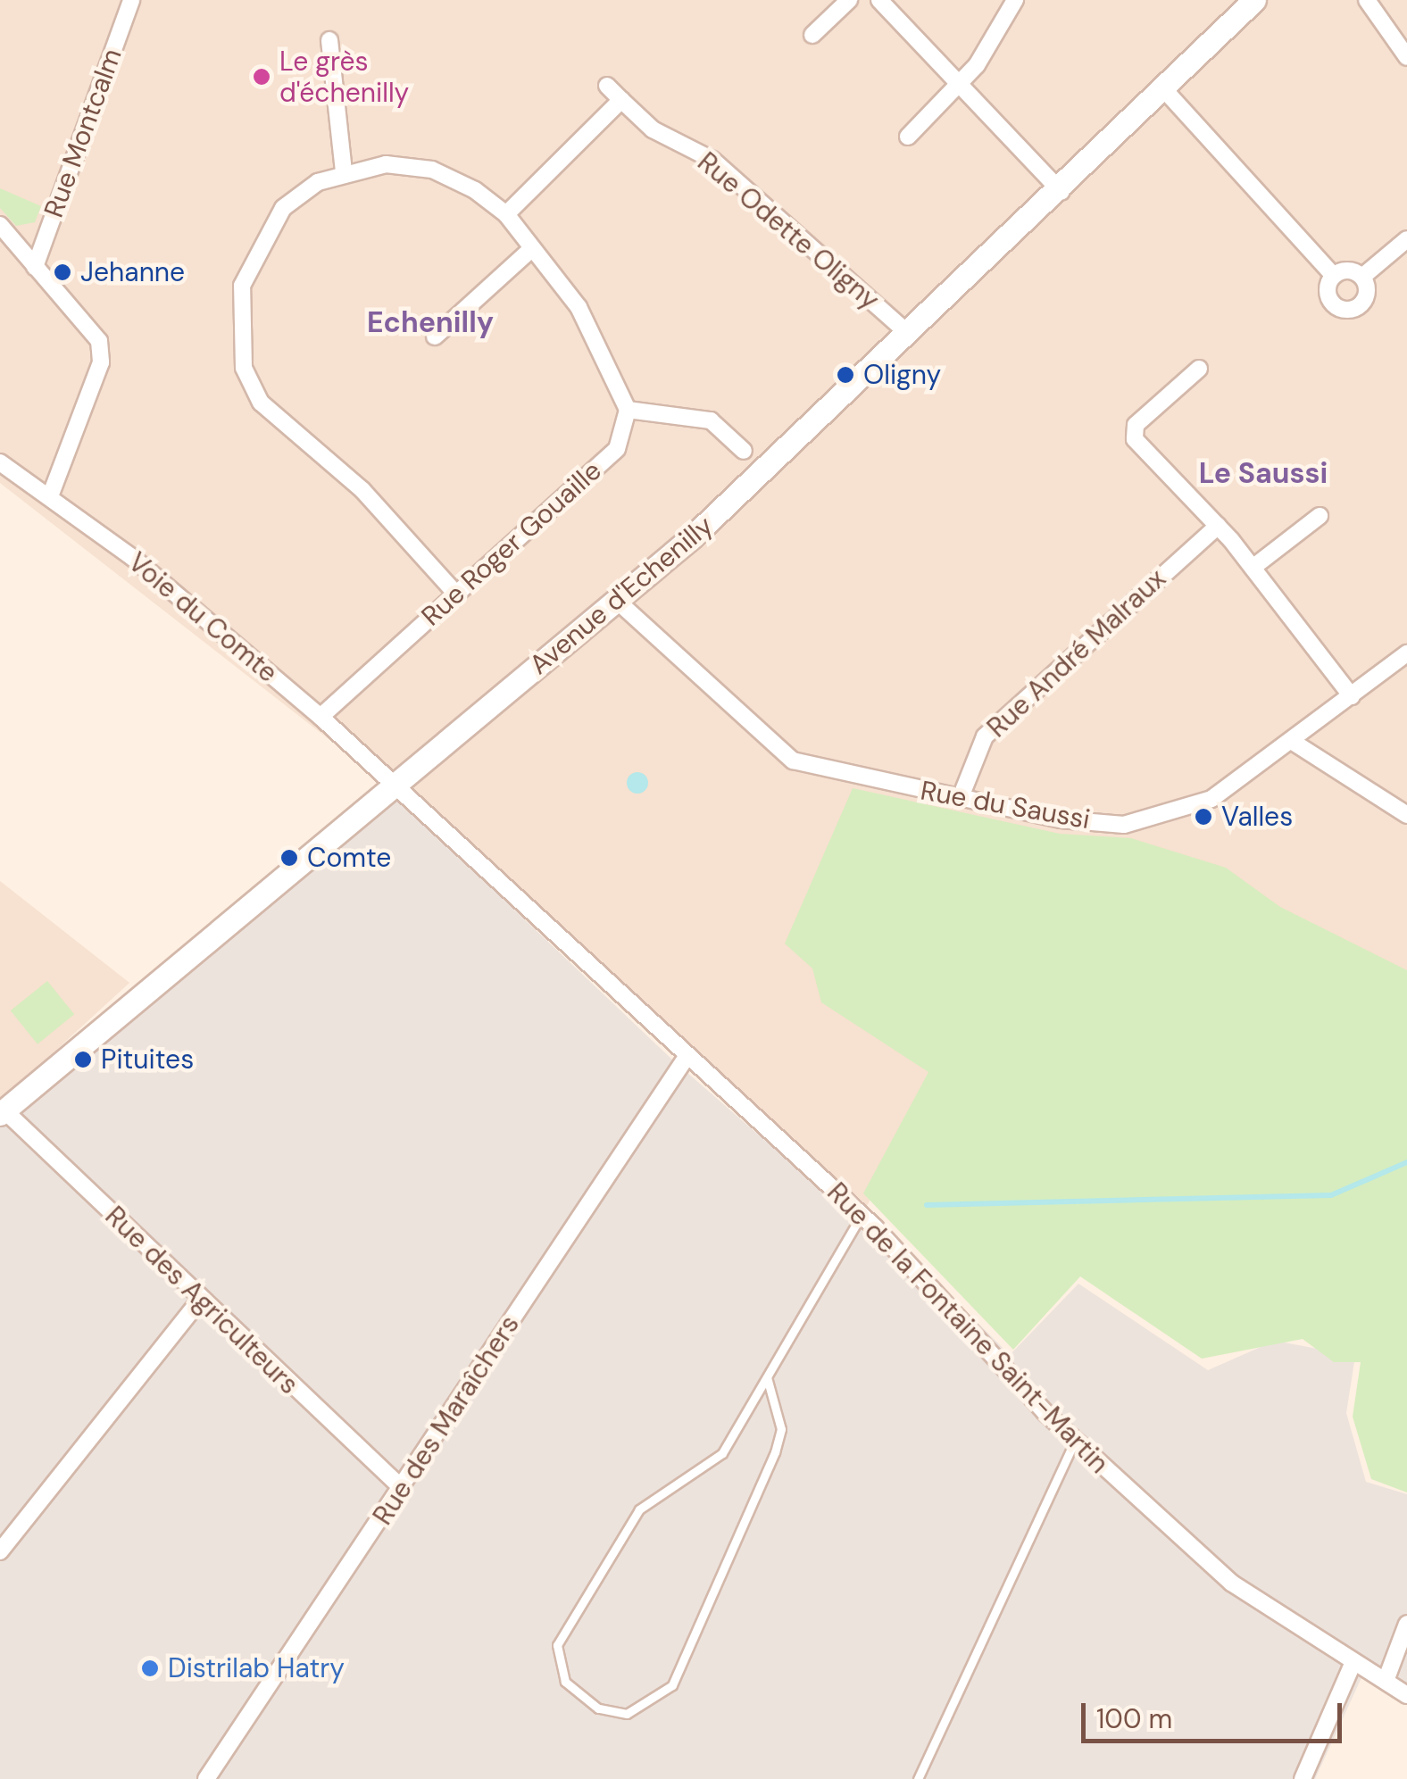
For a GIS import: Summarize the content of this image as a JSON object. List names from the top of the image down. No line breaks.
{"streets":{"street":["Rue Montcalm","Rue Odette Oligny","Rue Roger Gouaille","Avenue d'Echenilly","Voie du Comte","Rue André Malraux","Rue du Saussi","Rue des Agriculteurs","Rue de la Fontaine Saint-Martin","Rue des Maraîchers"]},"crossings":[["Rue Odette Oligny","Avenue d'Echenilly"],["Rue Roger Gouaille","Voie du Comte"],["Avenue d'Echenilly","Voie du Comte"],["Avenue d'Echenilly","Rue du Saussi"],["Avenue d'Echenilly","Rue des Agriculteurs"],["Avenue d'Echenilly","Rue de la Fontaine Saint-Martin"],["Voie du Comte","Rue de la Fontaine Saint-Martin"],["Rue André Malraux","Rue du Saussi"],["Rue des Agriculteurs","Rue des Maraîchers"],["Rue de la Fontaine Saint-Martin","Rue des Maraîchers"]],"districts":["Echenilly","Le Saussi"],"places":["Le grès d'échenilly","Jehanne","Oligny","Valles","Comte","Pituites","Distrilab Hatry"],"scale_bar":"100 m"}
